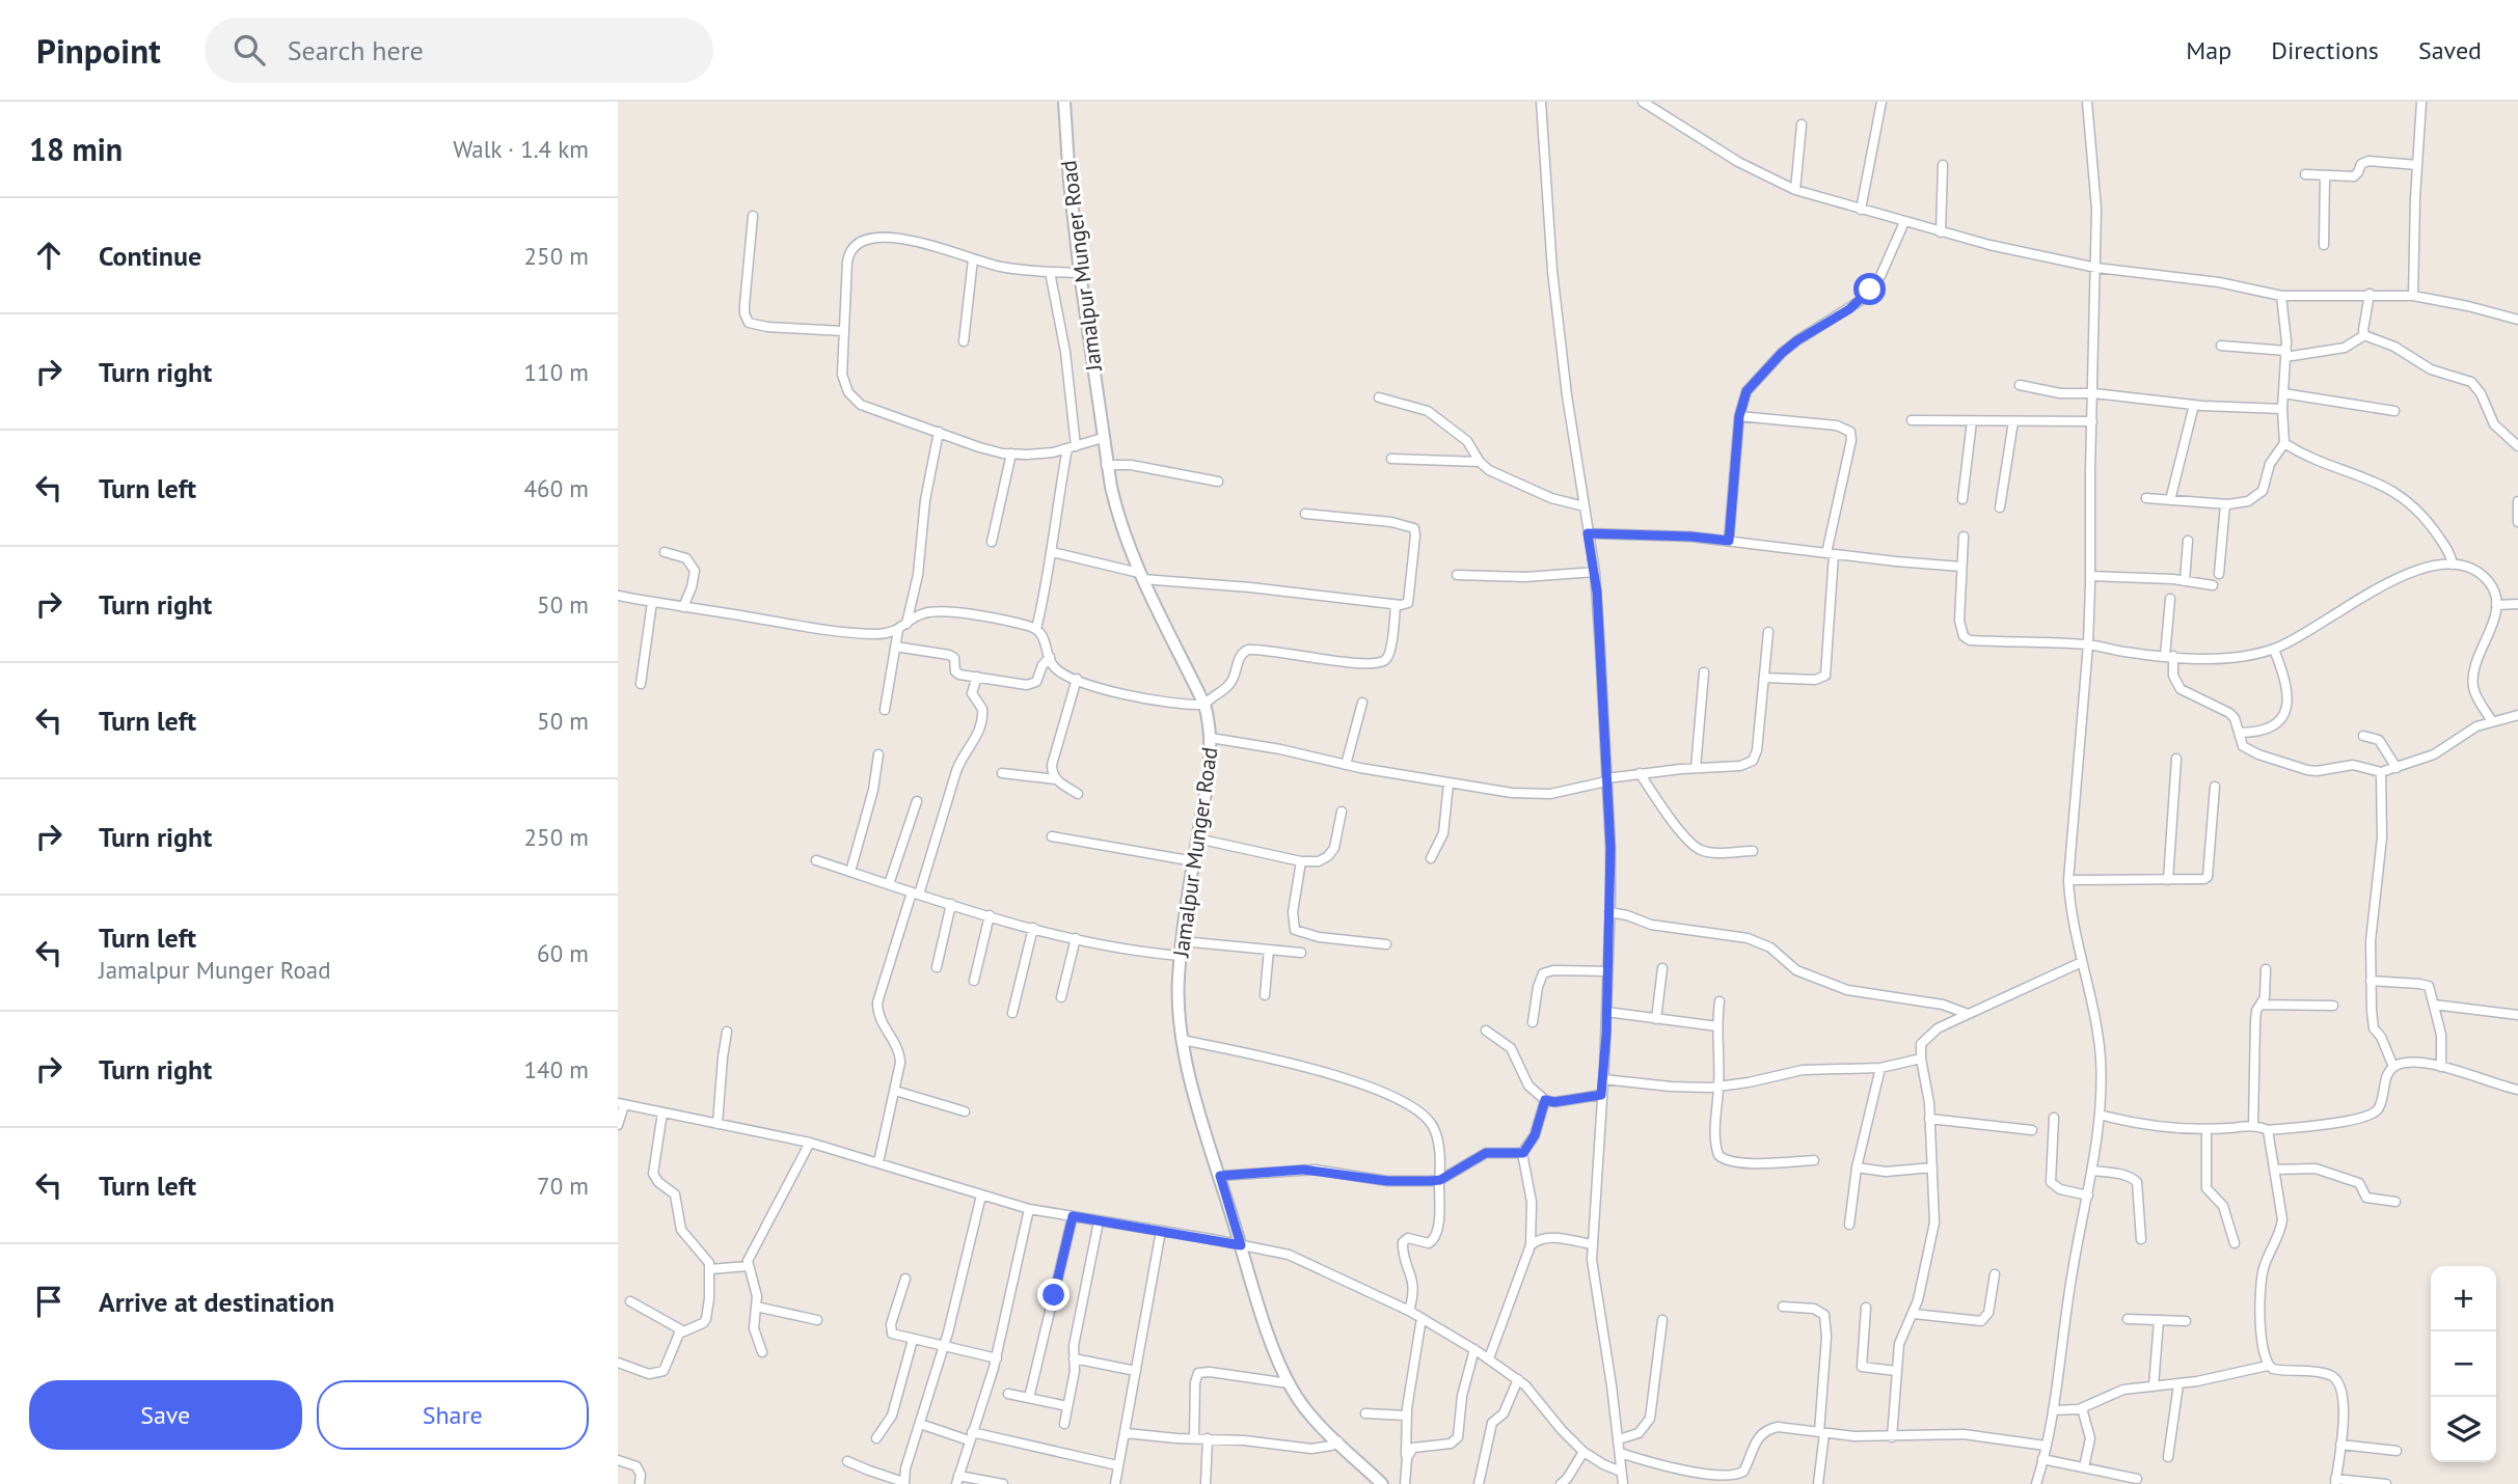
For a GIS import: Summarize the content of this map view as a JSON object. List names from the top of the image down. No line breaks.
{"streets":{"street":["Jamalpur Munger Road"]},"page":{"header":"Pinpoint","search":"Search here","nav":["Map","Directions","Saved"],"heading":["18 min","Walk · 1.4 km"],"list":[["Continue","250 m"],["Turn right","110 m"],["Turn left","460 m"],["Turn right","50 m"],["Turn left","50 m"],["Turn right","250 m"],["Turn left","Jamalpur Munger Road","60 m"],["Turn right","140 m"],["Turn left","70 m"],"Arrive at destination"],"map_buttons":["+","−"],"buttons":["Save","Share"]}}
